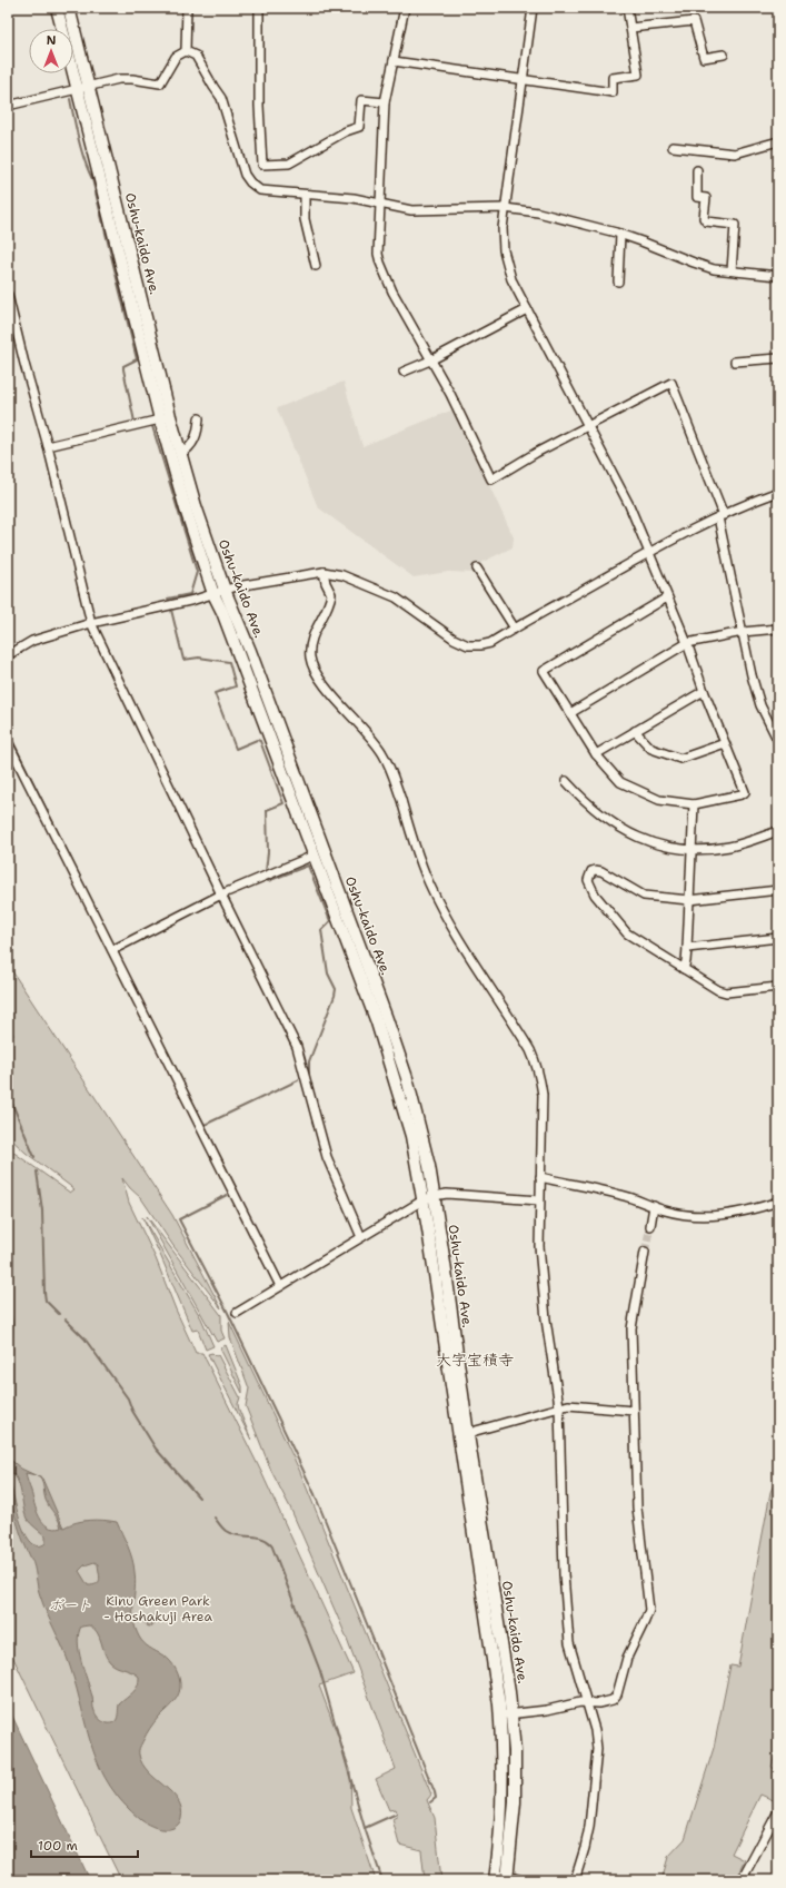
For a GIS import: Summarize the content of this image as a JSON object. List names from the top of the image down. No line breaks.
{"streets":{"highway":["Oshu-kaido Ave."]},"districts":["大字宝積寺"],"water":["ボート"],"parks":["Kinu Green Park - Hoshakuji Area"],"scale_bar":"100 m","north":"top"}
